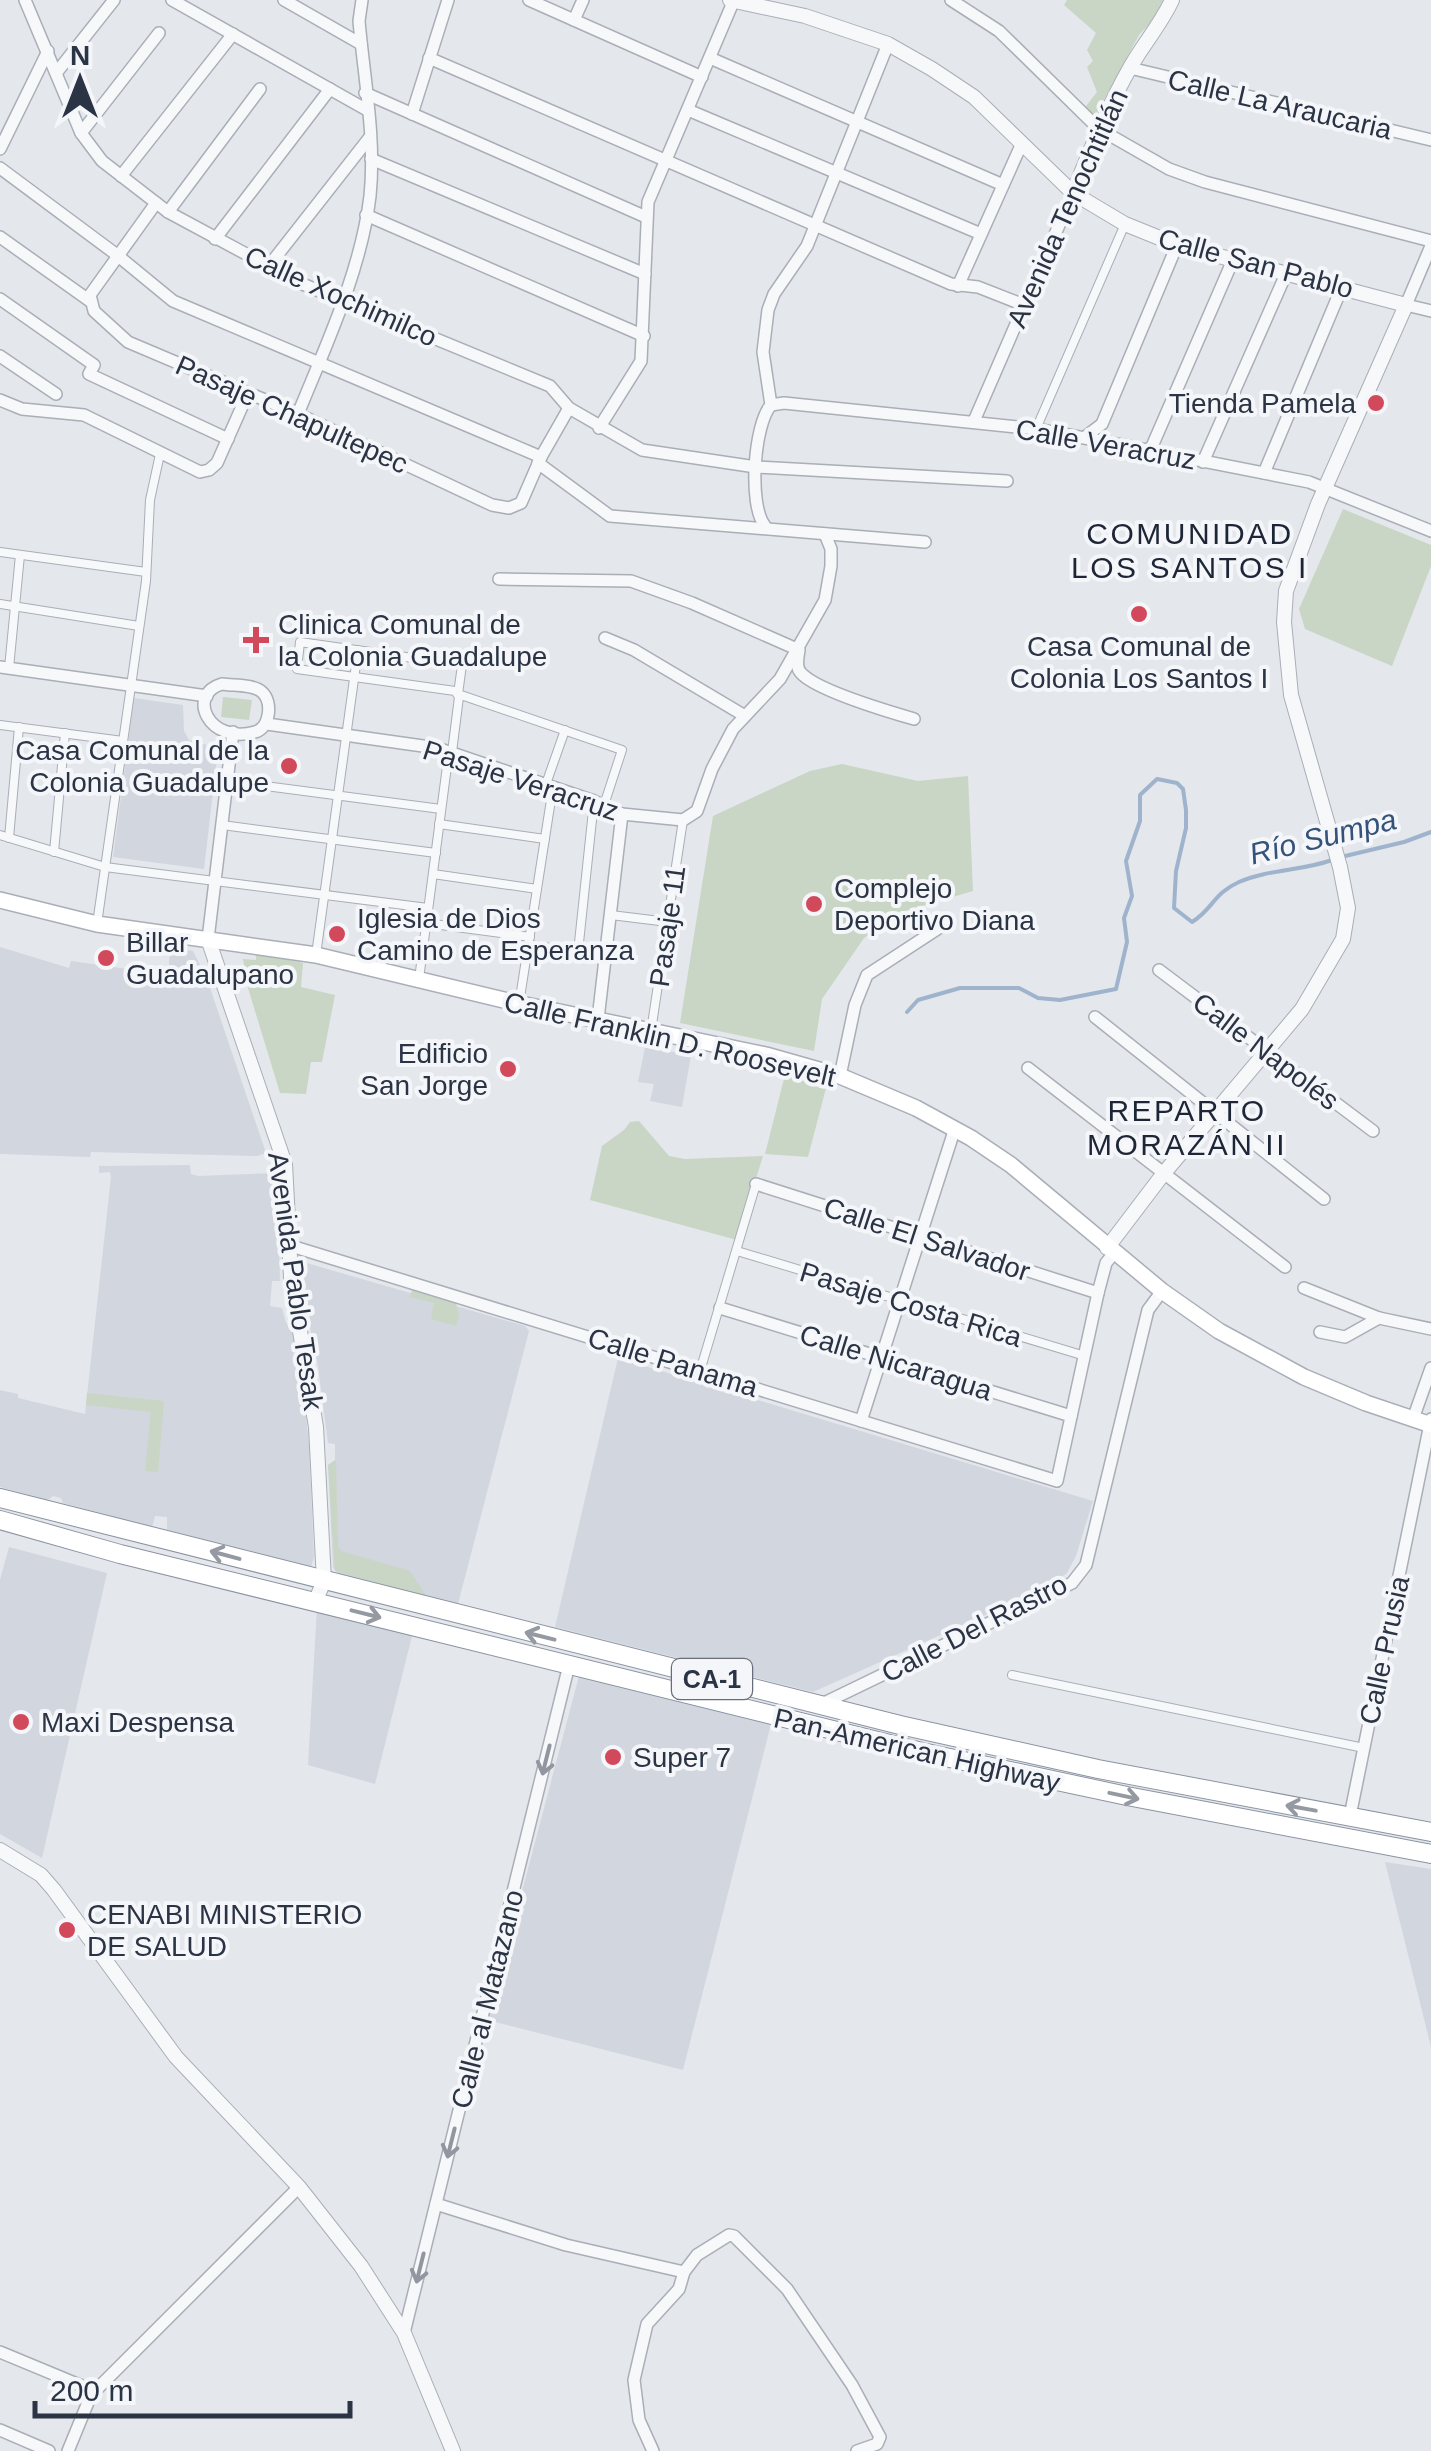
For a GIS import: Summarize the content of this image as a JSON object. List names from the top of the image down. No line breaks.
{"streets":{"highway":["CA-1","Pan-American Highway"],"main road":["Calle Franklin D. Roosevelt"],"street":["Calle La Araucaria","Avenida Tenochtitlán","Calle San Pablo","Calle Xochimilco","Pasaje Chapultepec","Calle Veracruz","Pasaje Veracruz","Pasaje 11","Calle Napolés","Calle El Salvador","Avenida Pablo Tesak","Pasaje Costa Rica","Calle Panama","Calle Nicaragua","Calle Del Rastro","Calle Prusia","Calle al Matazano"]},"crossings":[["Calle La Araucaria","Avenida Tenochtitlán"],["Avenida Tenochtitlán","Calle San Pablo"],["Avenida Tenochtitlán","Calle Veracruz"],["Calle Xochimilco","Pasaje Chapultepec"],["Pasaje Veracruz","Pasaje 11"],["Pasaje Veracruz","Avenida Pablo Tesak"],["Pasaje 11","Calle Franklin D. Roosevelt"],["Calle Franklin D. Roosevelt","Avenida Pablo Tesak"],["Calle Franklin D. Roosevelt","Calle Del Rastro"],["Calle Franklin D. Roosevelt","Calle Prusia"],["Avenida Pablo Tesak","Calle Panama"],["Avenida Pablo Tesak","Pan-American Highway"],["Calle Panama","Calle Nicaragua"],["Calle Del Rastro","Pan-American Highway"],["Calle Prusia","Pan-American Highway"],["Pan-American Highway","Calle al Matazano"]],"one_way":["Calle al Matazano"],"districts":["COMUNIDAD LOS SANTOS I","REPARTO MORAZÁN II"],"water":["Río Sumpa"],"places":{"other":["Tienda Pamela","Casa Comunal de Colonia Los Santos I","Casa Comunal de la Colonia Guadalupe","Complejo Deportivo Diana","Iglesia de Dios Camino de Esperanza","Billar Guadalupano","Edificio San Jorge","Maxi Despensa","Super 7","CENABI MINISTERIO DE SALUD"],"health":["Clinica Comunal de la Colonia Guadalupe"]},"scale_bar":"200 m","north":"top"}
